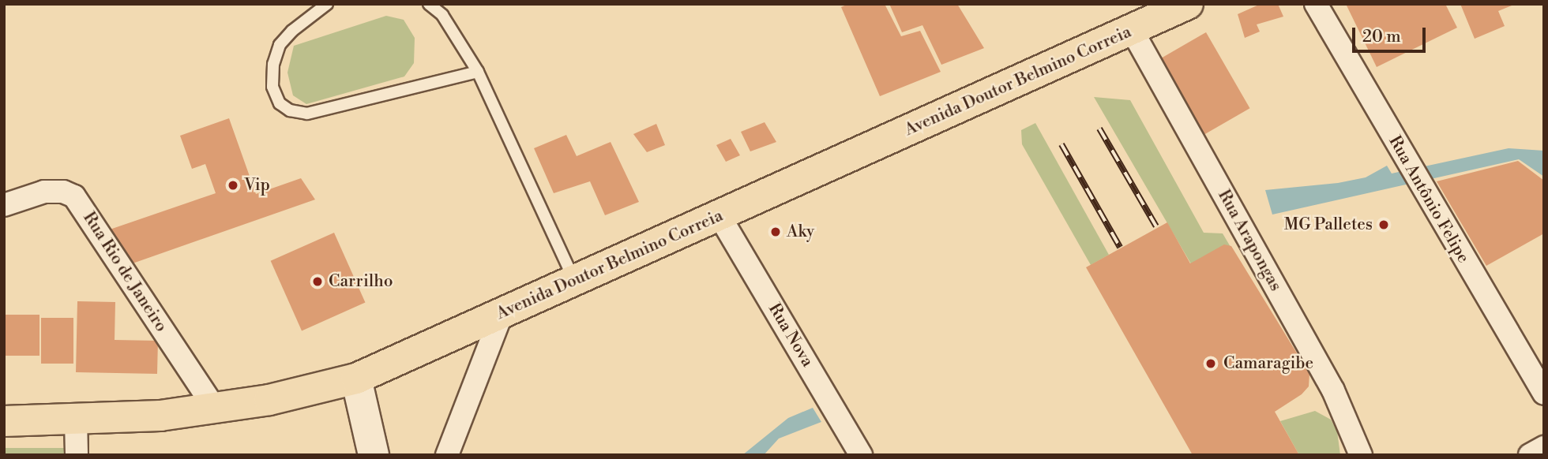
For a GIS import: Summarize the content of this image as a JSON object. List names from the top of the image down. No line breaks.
{"streets":{"main road":["Avenida Doutor Belmino Correia"],"street":["Rua Antônio Felipe","Rua Arapongas","Rua Rio de Janeiro","Rua Nova"]},"crossings":[["Avenida Doutor Belmino Correia","Rua Arapongas"],["Avenida Doutor Belmino Correia","Rua Rio de Janeiro"],["Avenida Doutor Belmino Correia","Rua Nova"]],"places":["Vip","MG Palletes","Aky","Carrilho","Camaragibe"],"scale_bar":"20 m"}
